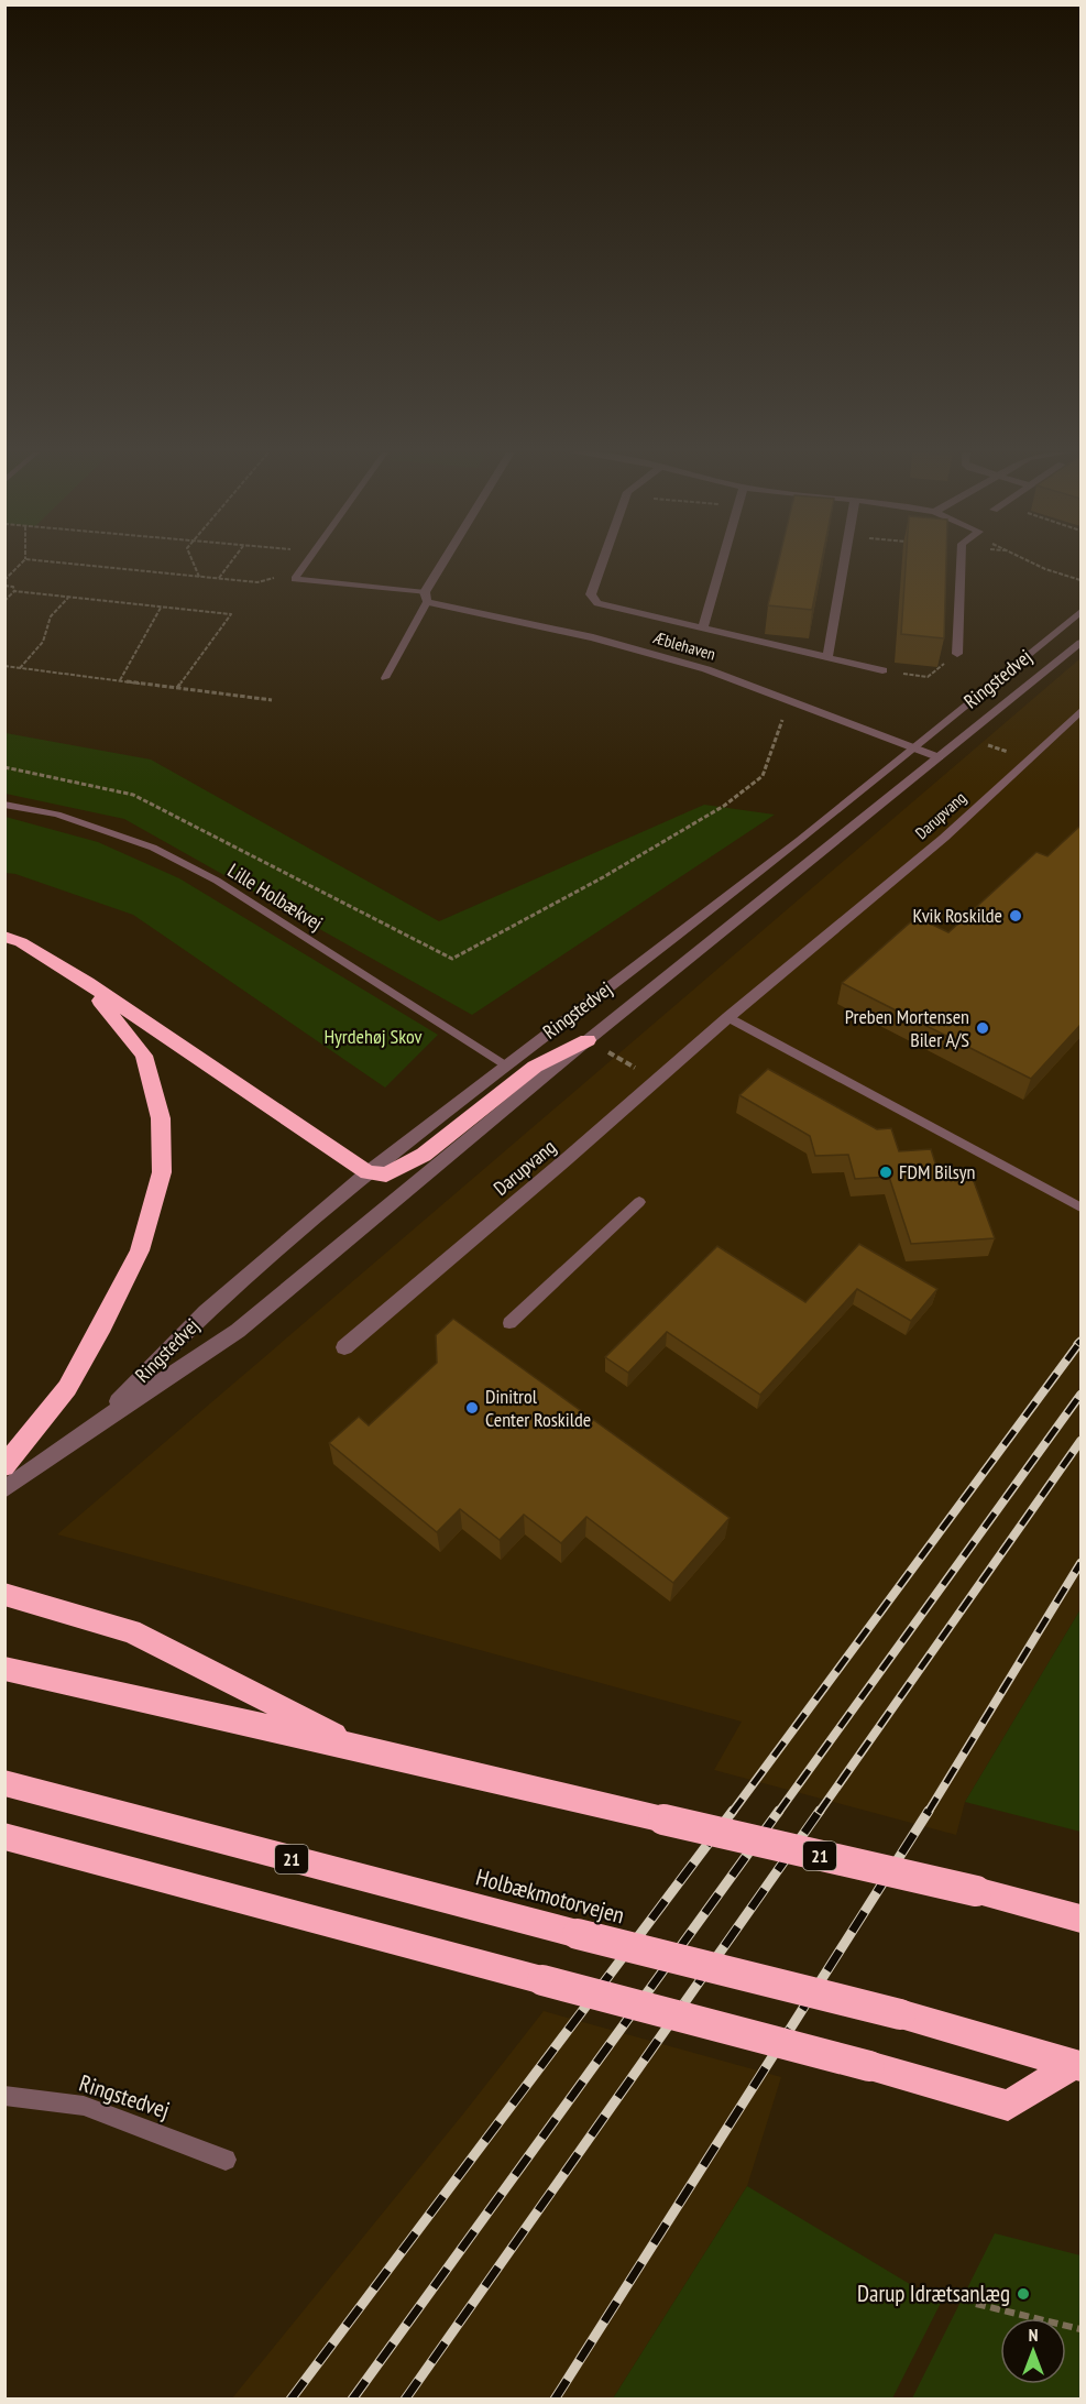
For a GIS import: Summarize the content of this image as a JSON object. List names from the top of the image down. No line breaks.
{"streets":{"highway":["21","Holbækmotorvejen"],"street":["Æblehaven","Ringstedvej","Darupvang"],"lane":["Lille Holbækvej"]},"crossings":[["Æblehaven","Ringstedvej"],["Ringstedvej","Lille Holbækvej"]],"parks":["Hyrdehøj Skov"],"places":["Kvik Roskilde","Preben Mortensen Biler A/S","FDM Bilsyn","Dinitrol Center Roskilde","Darup Idrætsanlæg"],"north":"top"}
